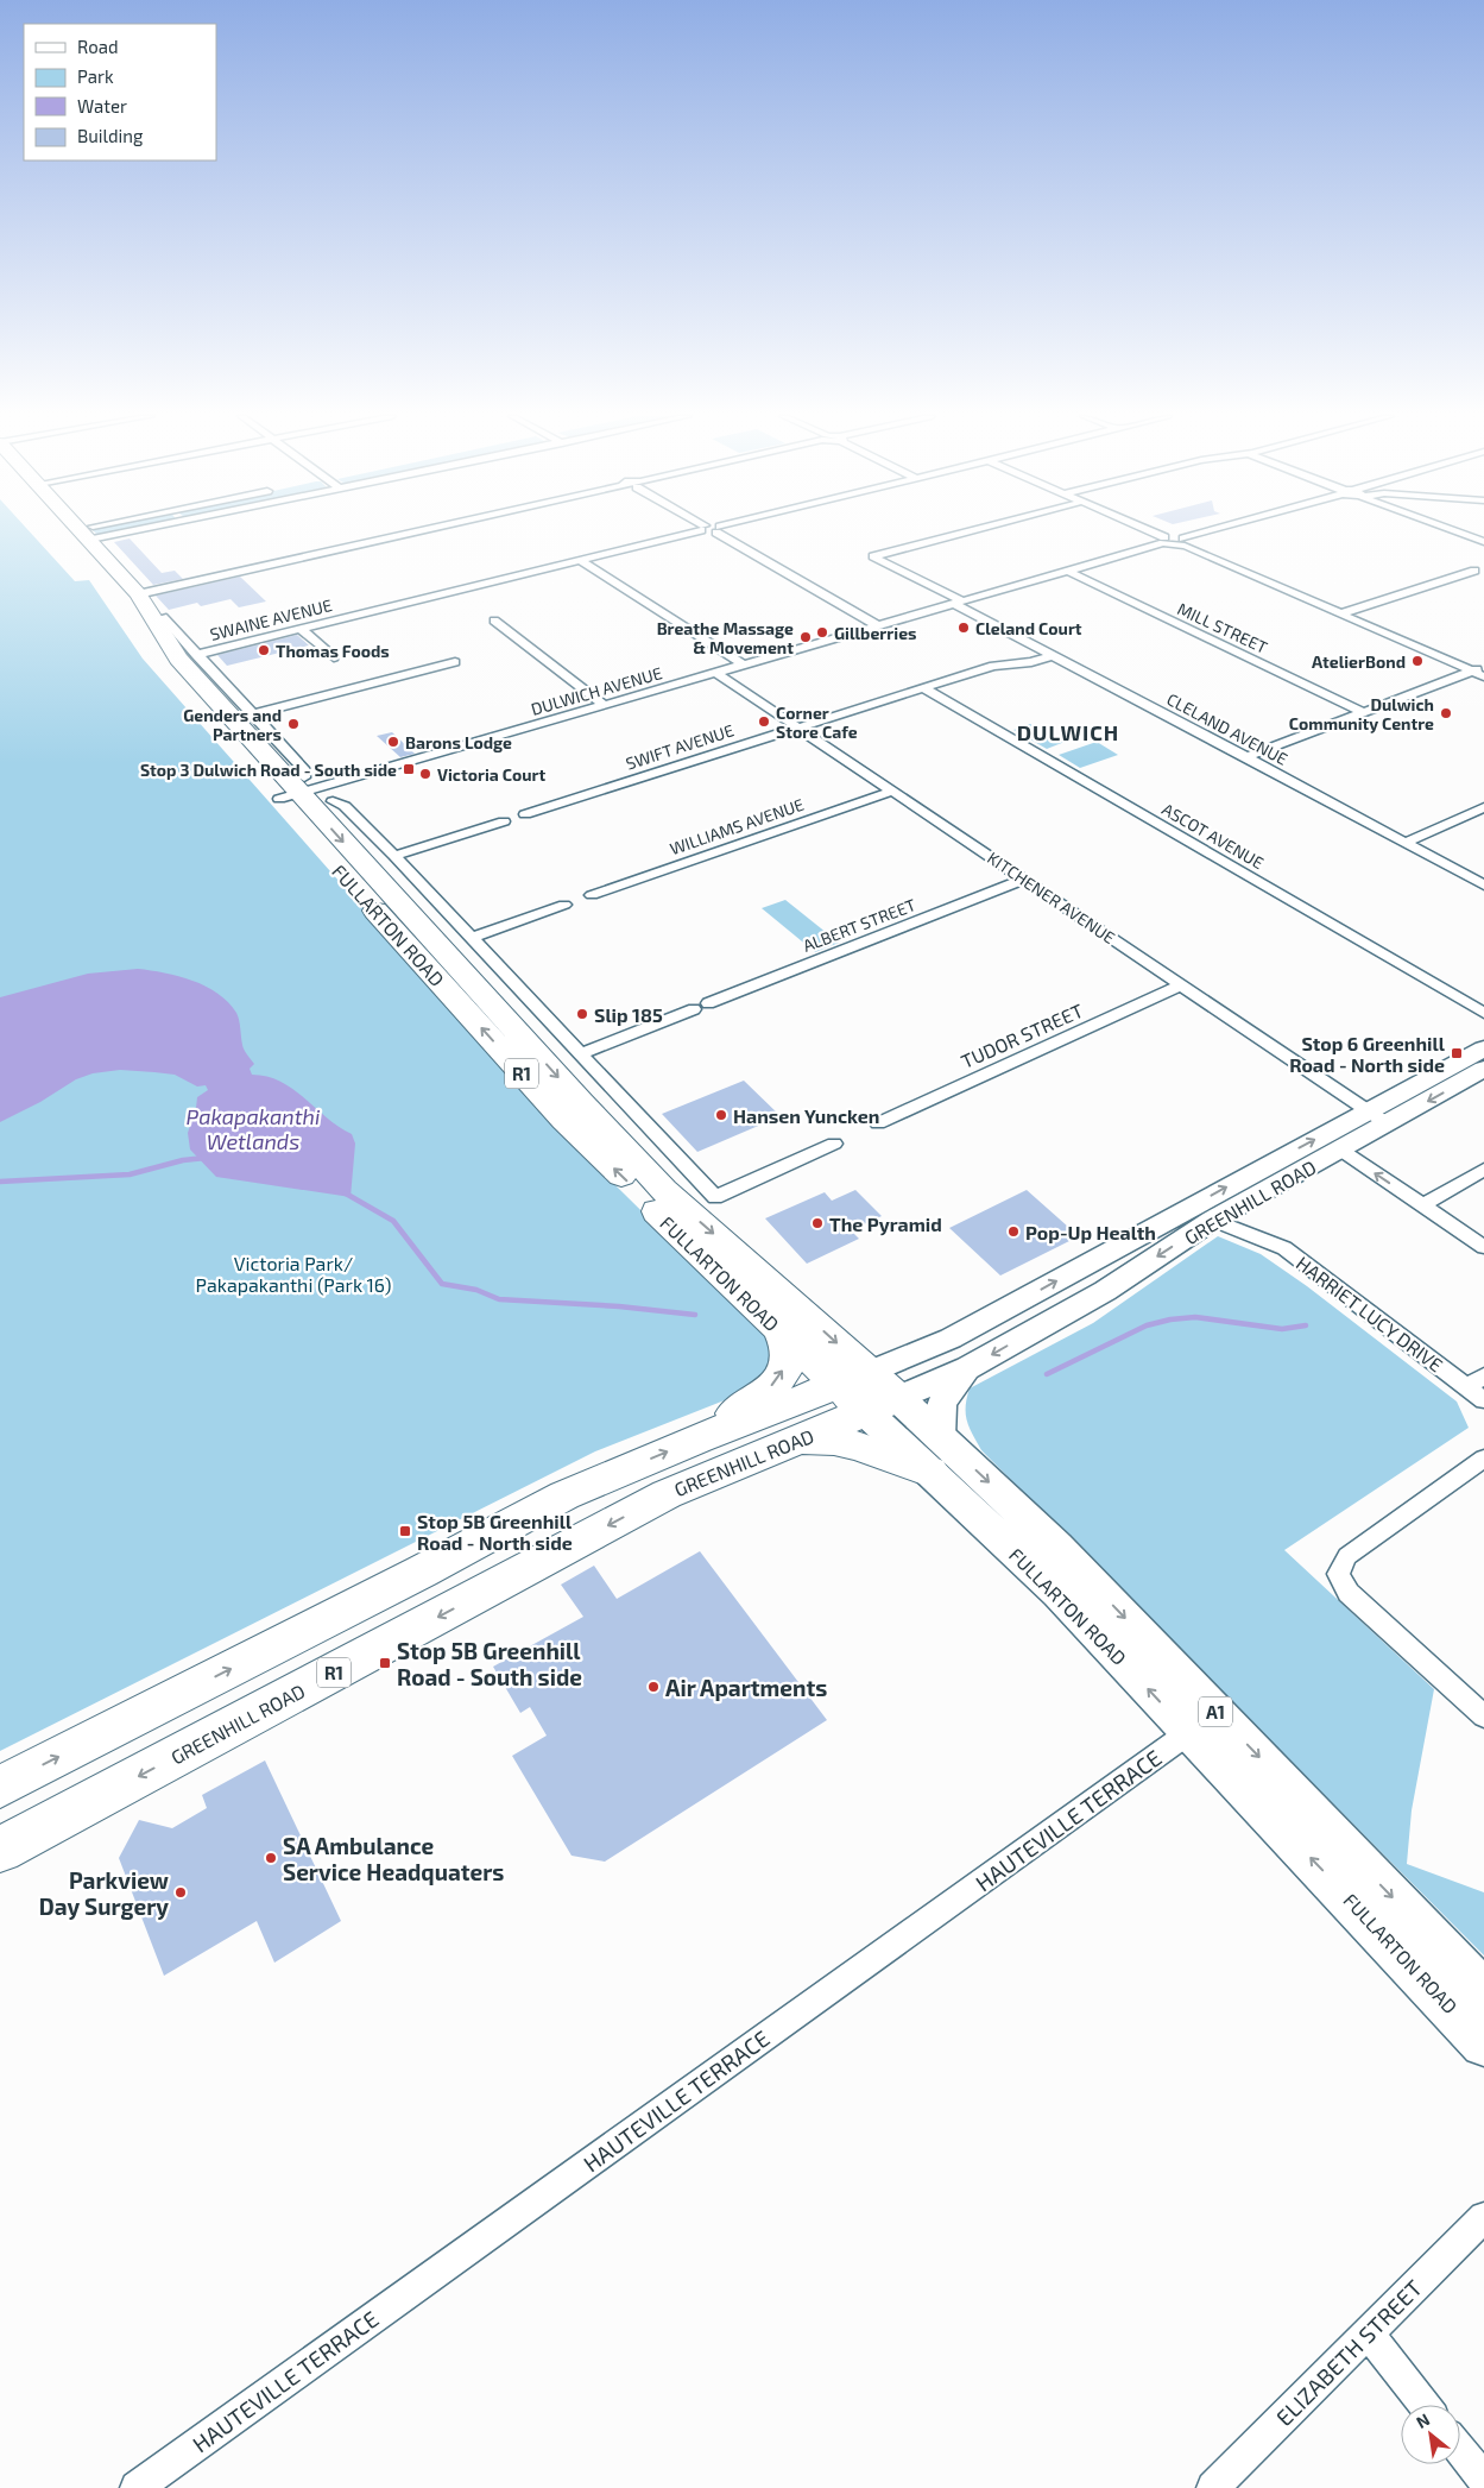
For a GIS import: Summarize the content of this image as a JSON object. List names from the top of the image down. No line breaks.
{"streets":{"highway":["FULLARTON ROAD","R1","GREENHILL ROAD","A1"],"street":["SWAINE AVENUE","MILL STREET","DULWICH AVENUE","CLELAND AVENUE","SWIFT AVENUE","WILLIAMS AVENUE","ASCOT AVENUE","KITCHENER AVENUE","ALBERT STREET","TUDOR STREET","HARRIET LUCY DRIVE","HAUTEVILLE TERRACE","ELIZABETH STREET"]},"crossings":[["SWAINE AVENUE","FULLARTON ROAD"],["MILL STREET","DULWICH AVENUE"],["DULWICH AVENUE","CLELAND AVENUE"],["DULWICH AVENUE","KITCHENER AVENUE"],["DULWICH AVENUE","FULLARTON ROAD"],["CLELAND AVENUE","SWIFT AVENUE"],["SWIFT AVENUE","ASCOT AVENUE"],["SWIFT AVENUE","KITCHENER AVENUE"],["WILLIAMS AVENUE","KITCHENER AVENUE"],["KITCHENER AVENUE","ALBERT STREET"],["KITCHENER AVENUE","TUDOR STREET"],["KITCHENER AVENUE","GREENHILL ROAD"],["FULLARTON ROAD","ALBERT STREET"],["FULLARTON ROAD","GREENHILL ROAD"],["FULLARTON ROAD","HAUTEVILLE TERRACE"],["GREENHILL ROAD","HARRIET LUCY DRIVE"]],"districts":["DULWICH"],"water":["Pakapakanthi Wetlands"],"parks":["Victoria Park/ Pakapakanthi (Park 16)"],"places":{"other":["Cleland Court","Gillberries","Breathe Massage & Movement","Thomas Foods","AtelierBond","Dulwich Community Centre","Corner Store Cafe","Genders and Partners","Barons Lodge","Victoria Court","Slip 185","Hansen Yuncken","The Pyramid","Pop-Up Health","Air Apartments","SA Ambulance Service Headquaters","Parkview Day Surgery"],"transit":["Stop 3 Dulwich Road - South side","Stop 6 Greenhill Road - North side","Stop 5B Greenhill Road - North side","Stop 5B Greenhill Road - South side"]},"legend":["Road","Park","Water","Building"],"north":"top left"}
